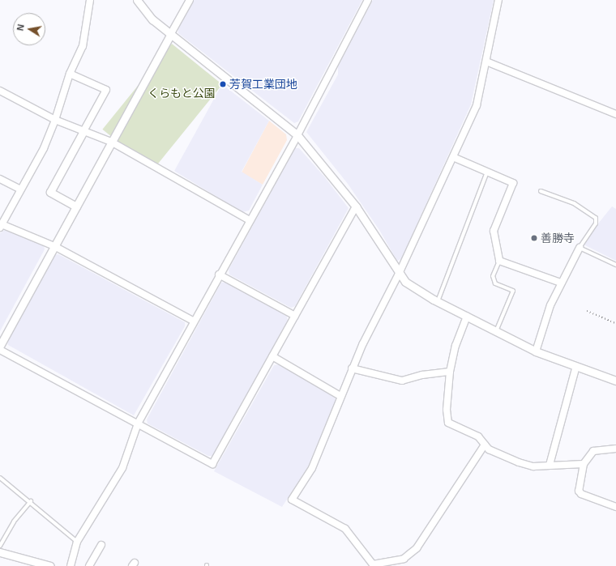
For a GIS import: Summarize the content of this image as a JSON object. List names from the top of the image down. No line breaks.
{"parks":["くらもと公園"],"places":["芳賀工業団地","善勝寺"],"north":"left"}
